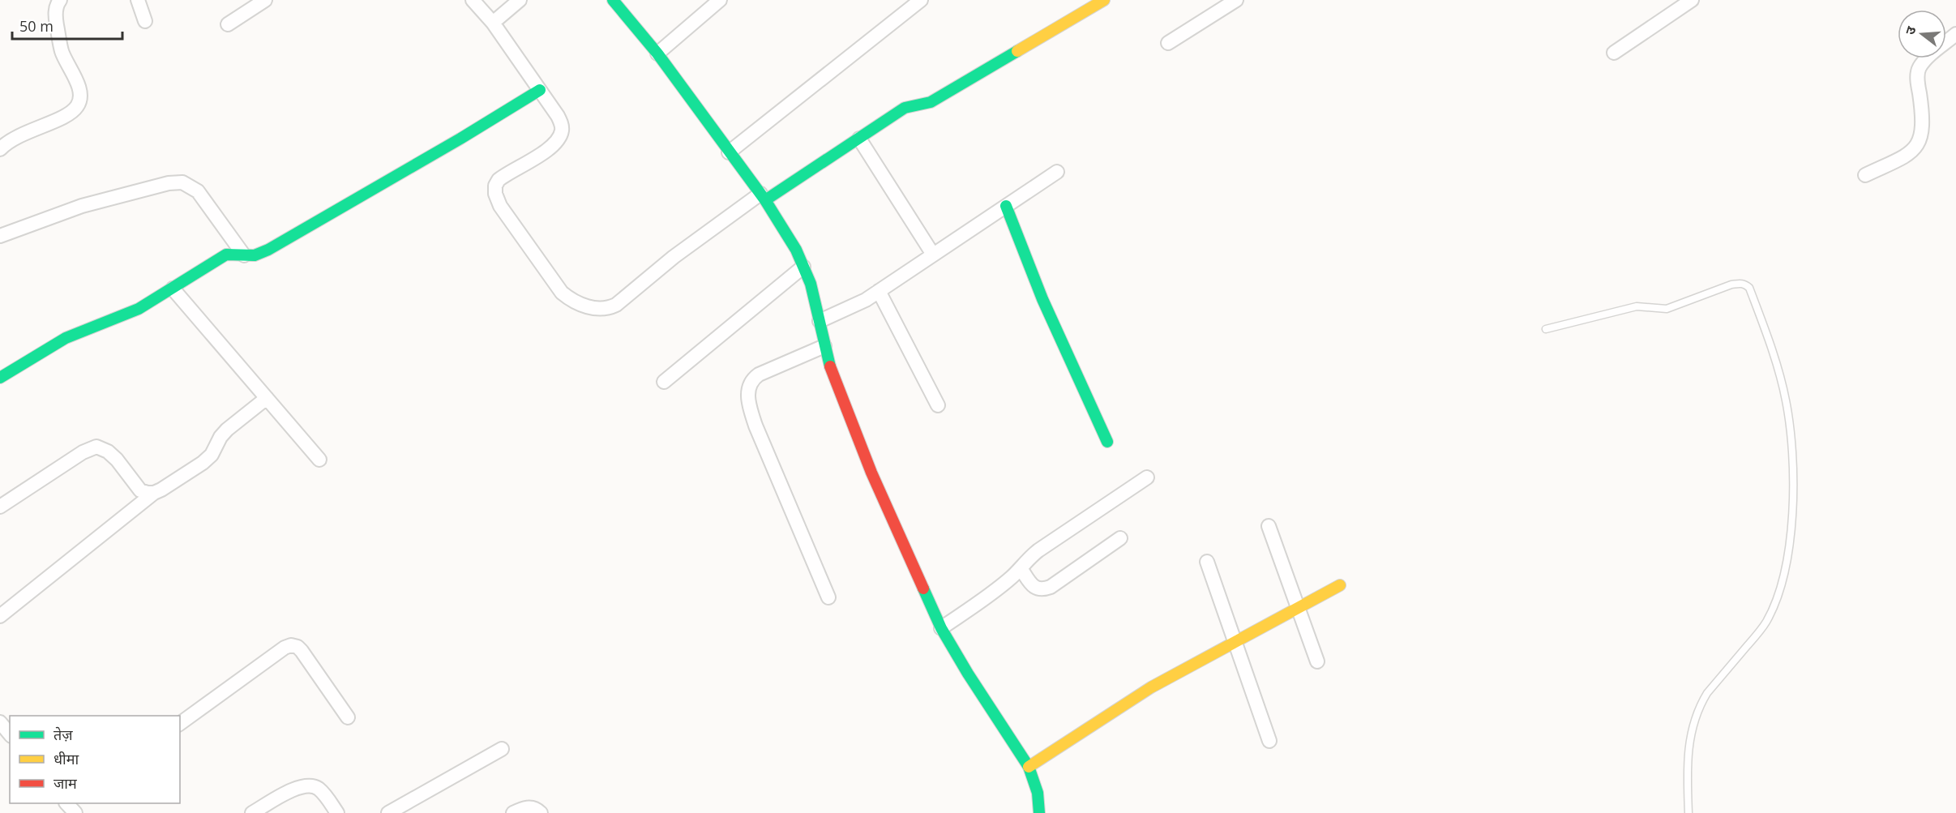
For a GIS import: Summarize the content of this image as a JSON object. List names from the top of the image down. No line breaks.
{"legend":["तेज़","धीमा","जाम"],"scale_bar":"50 m","north":"left"}
